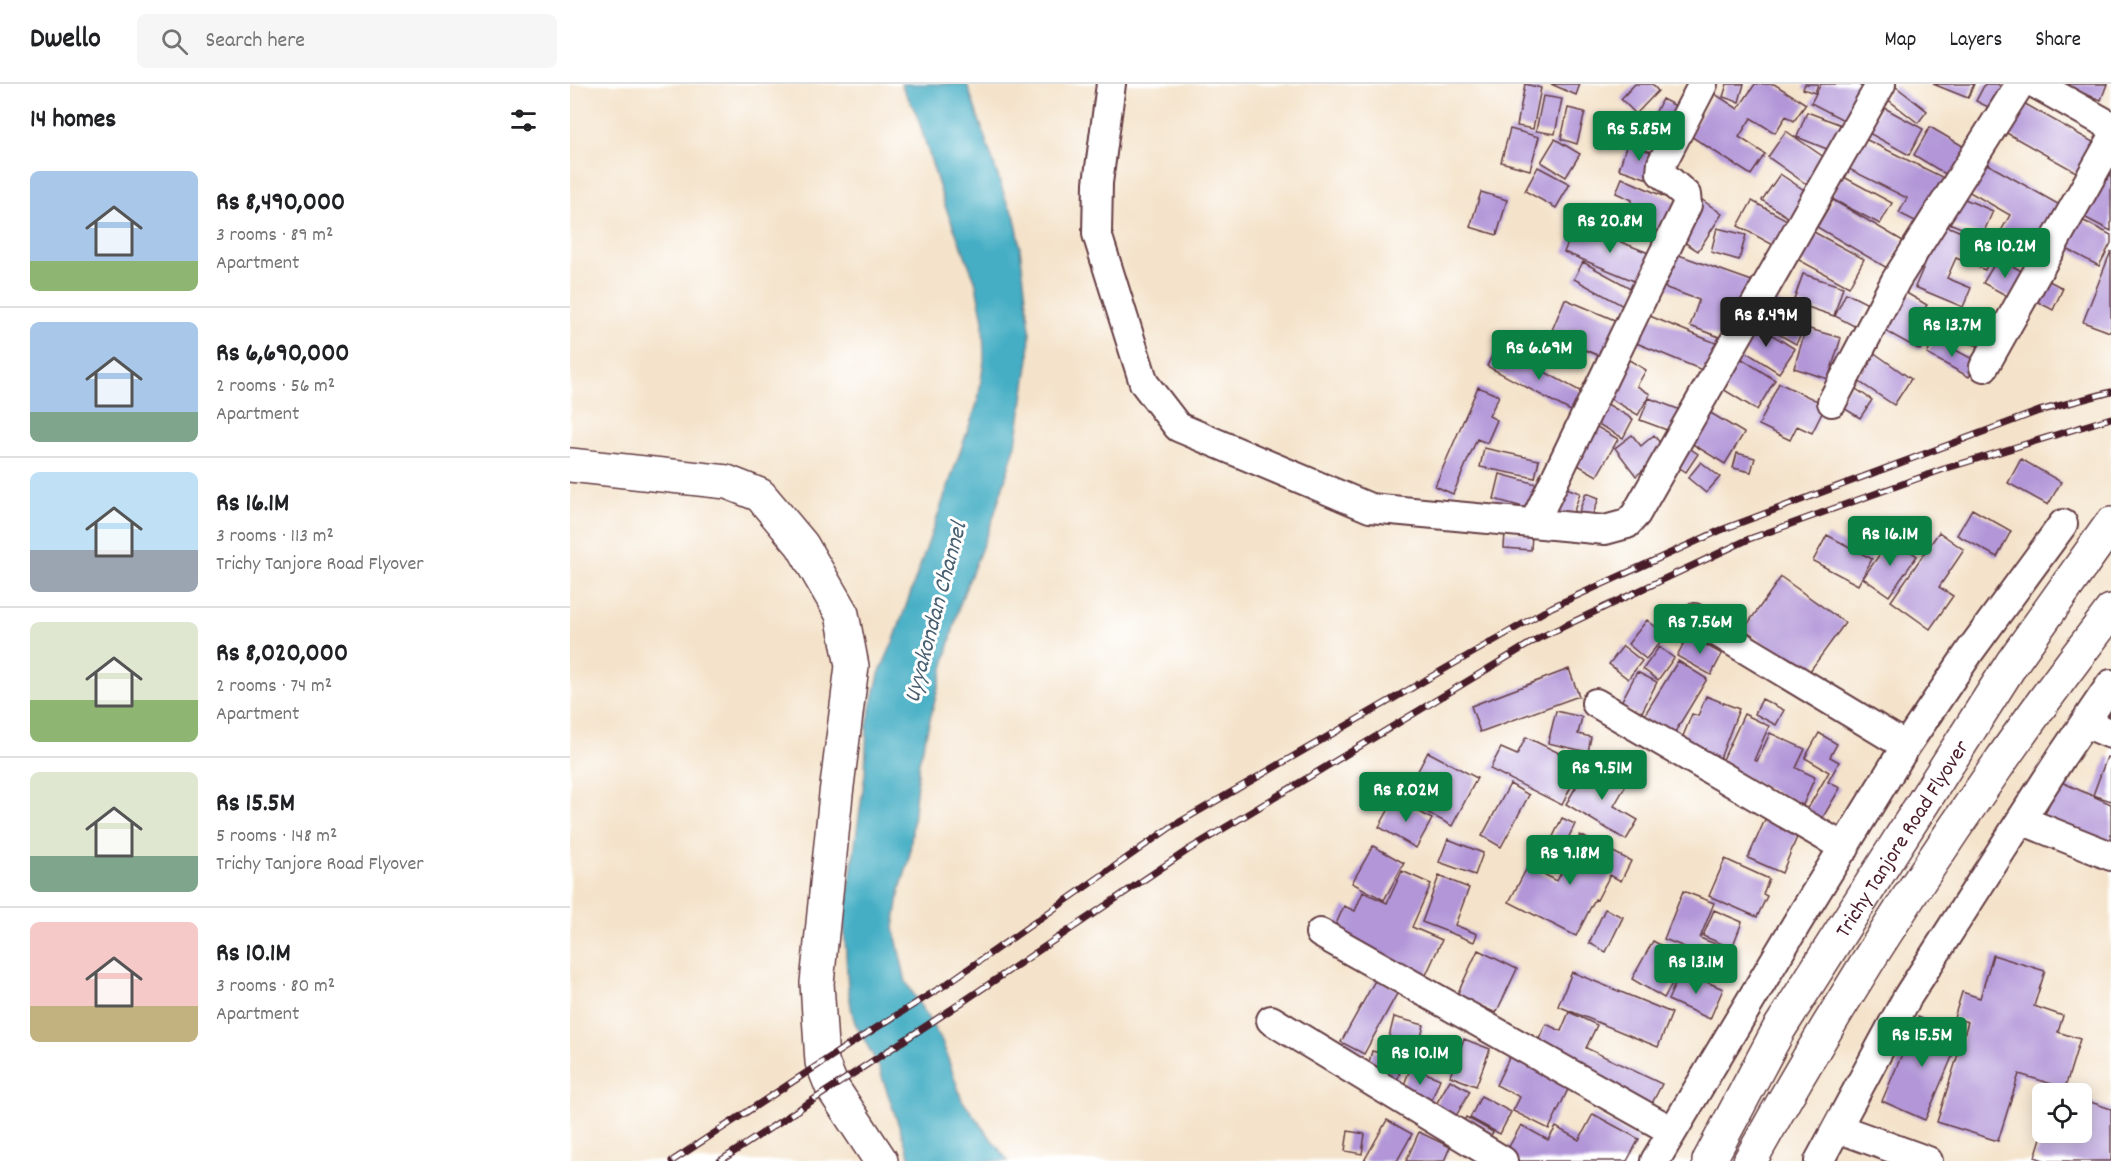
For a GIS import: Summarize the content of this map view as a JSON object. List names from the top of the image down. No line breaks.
{"streets":{"main road":["Trichy Tanjore Road Flyover"]},"water":["Uyyakondan Channel"],"page":{"header":"Dwello","search":"Search here","nav":["Map","Layers","Share"],"heading":"14 homes","price":["Rs 5.85M","Rs 20.8M","Rs 10.2M","Rs 8.49M","Rs 13.7M","Rs 6.69M","Rs 16.1M","Rs 7.56M","Rs 9.51M","Rs 8.02M","Rs 9.18M","Rs 13.1M","Rs 15.5M","Rs 10.1M"],"list":[{"name":"Rs 8,490,000","note":"3 rooms · 89 m² · Apartment"},{"name":"Rs 6,690,000","note":"2 rooms · 56 m² · Apartment"},{"name":"Rs 16.1M","note":"3 rooms · 113 m² · Trichy Tanjore Road Flyover"},{"name":"Rs 8,020,000","note":"2 rooms · 74 m² · Apartment"},{"name":"Rs 15.5M","note":"5 rooms · 148 m² · Trichy Tanjore Road Flyover"},{"name":"Rs 10.1M","note":"3 rooms · 80 m² · Apartment"}]}}
